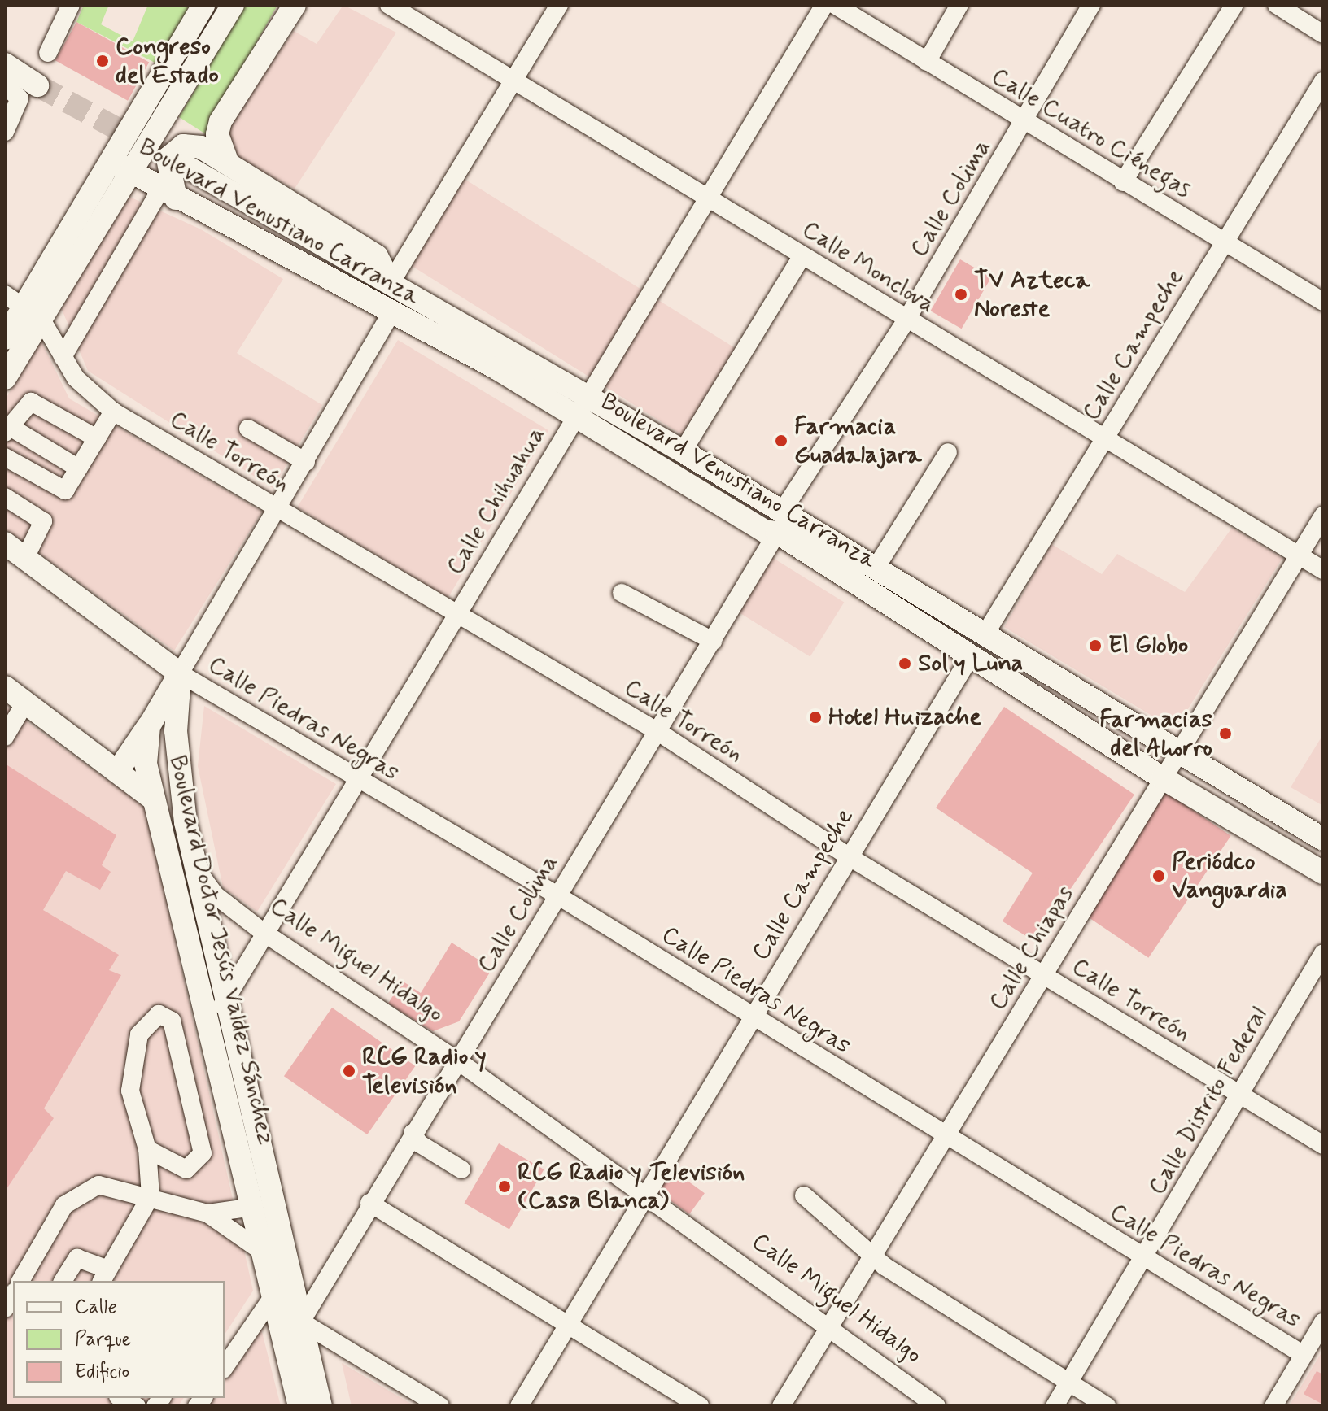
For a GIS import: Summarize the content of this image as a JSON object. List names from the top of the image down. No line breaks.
{"streets":{"main road":["Boulevard Venustiano Carranza","Boulevard Doctor Jesús Valdez Sánchez"],"street":["Calle Cuatro Ciénegas","Calle Colima","Calle Monclova","Calle Campeche","Calle Torreón","Calle Chihuahua","Calle Piedras Negras","Calle Chiapas","Calle Miguel Hidalgo","Calle Distrito Federal"]},"crossings":[["Calle Cuatro Ciénegas","Calle Colima"],["Calle Cuatro Ciénegas","Calle Campeche"],["Calle Colima","Boulevard Venustiano Carranza"],["Calle Colima","Calle Monclova"],["Calle Colima","Calle Torreón"],["Calle Colima","Calle Piedras Negras"],["Calle Colima","Boulevard Doctor Jesús Valdez Sánchez"],["Calle Colima","Calle Miguel Hidalgo"],["Boulevard Venustiano Carranza","Calle Campeche"],["Boulevard Venustiano Carranza","Calle Chihuahua"],["Boulevard Venustiano Carranza","Calle Chiapas"],["Calle Monclova","Calle Campeche"],["Calle Monclova","Calle Chihuahua"],["Calle Monclova","Calle Chiapas"],["Calle Campeche","Calle Torreón"],["Calle Campeche","Calle Piedras Negras"],["Calle Campeche","Calle Miguel Hidalgo"],["Calle Torreón","Calle Chihuahua"],["Calle Torreón","Calle Chiapas"],["Calle Torreón","Calle Distrito Federal"],["Calle Chihuahua","Calle Piedras Negras"],["Calle Chihuahua","Boulevard Doctor Jesús Valdez Sánchez"],["Calle Chihuahua","Calle Miguel Hidalgo"],["Calle Piedras Negras","Calle Chiapas"],["Calle Piedras Negras","Boulevard Doctor Jesús Valdez Sánchez"],["Calle Piedras Negras","Calle Distrito Federal"],["Calle Chiapas","Calle Miguel Hidalgo"],["Boulevard Doctor Jesús Valdez Sánchez","Calle Miguel Hidalgo"]],"places":["Congreso del Estado","TV Azteca Noreste","Farmacia Guadalajara","El Globo","Sol y Luna","Hotel Huizache","Farmacias del Ahorro","Periódco Vanguardia","RCG Radio y Televisión","RCG Radio y Televisión (Casa Blanca)"],"legend":["Calle","Parque","Edificio"]}
